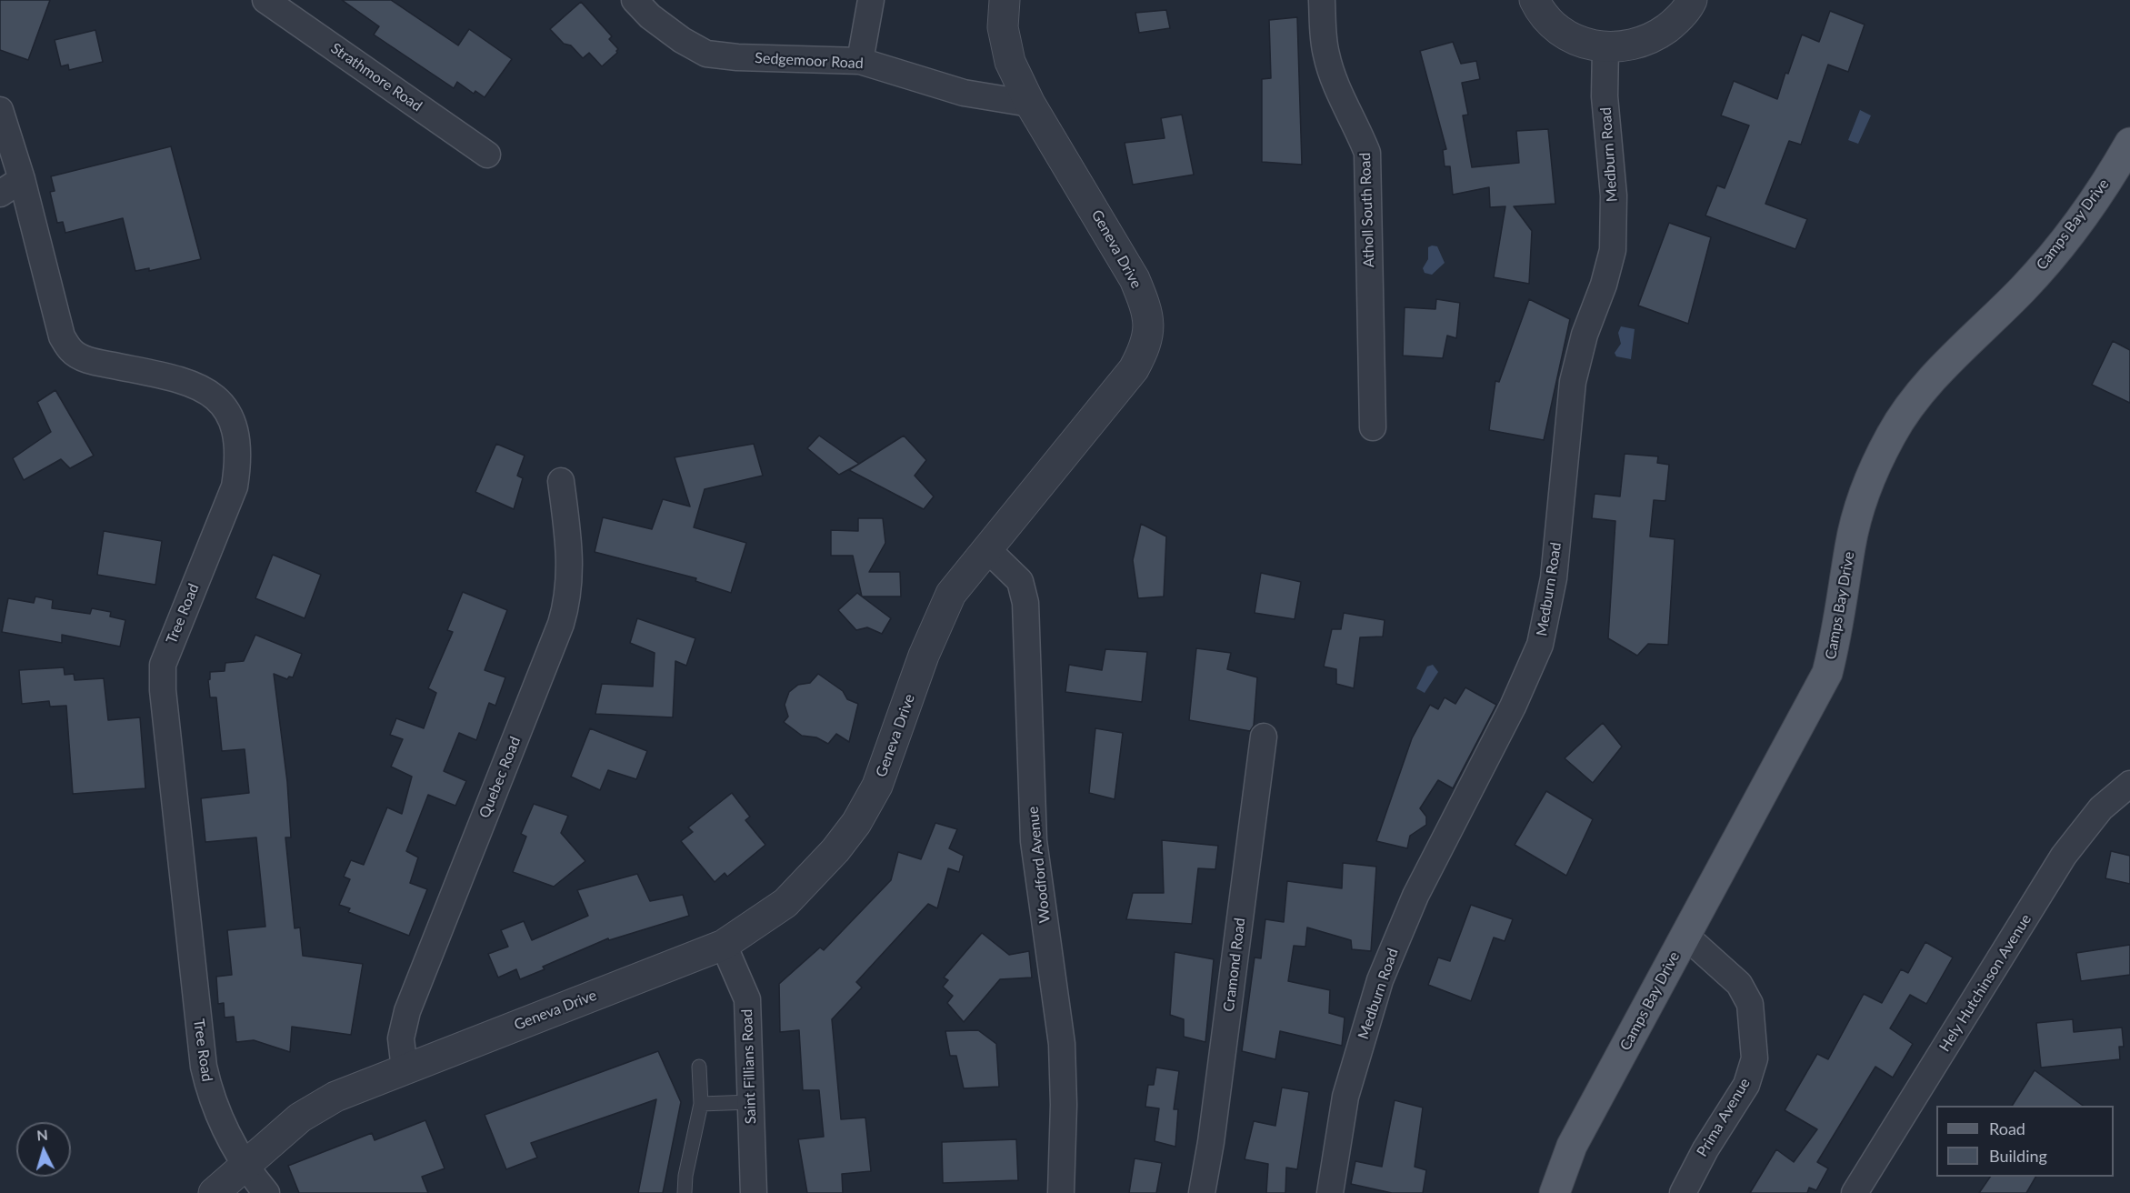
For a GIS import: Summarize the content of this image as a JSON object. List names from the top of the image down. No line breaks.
{"streets":{"main road":["Camps Bay Drive"],"street":["Sedgemoor Road","Strathmore Road","Medburn Road","Atholl South Road","Geneva Drive","Tree Road","Quebec Road","Woodford Avenue","Cramond Road","Hely Hutchinson Avenue","Saint Fillians Road","Prima Avenue"]},"crossings":[["Sedgemoor Road","Geneva Drive"],["Camps Bay Drive","Prima Avenue"],["Geneva Drive","Tree Road"],["Geneva Drive","Quebec Road"],["Geneva Drive","Woodford Avenue"],["Geneva Drive","Saint Fillians Road"]],"legend":["Road","Building"],"north":"top"}
